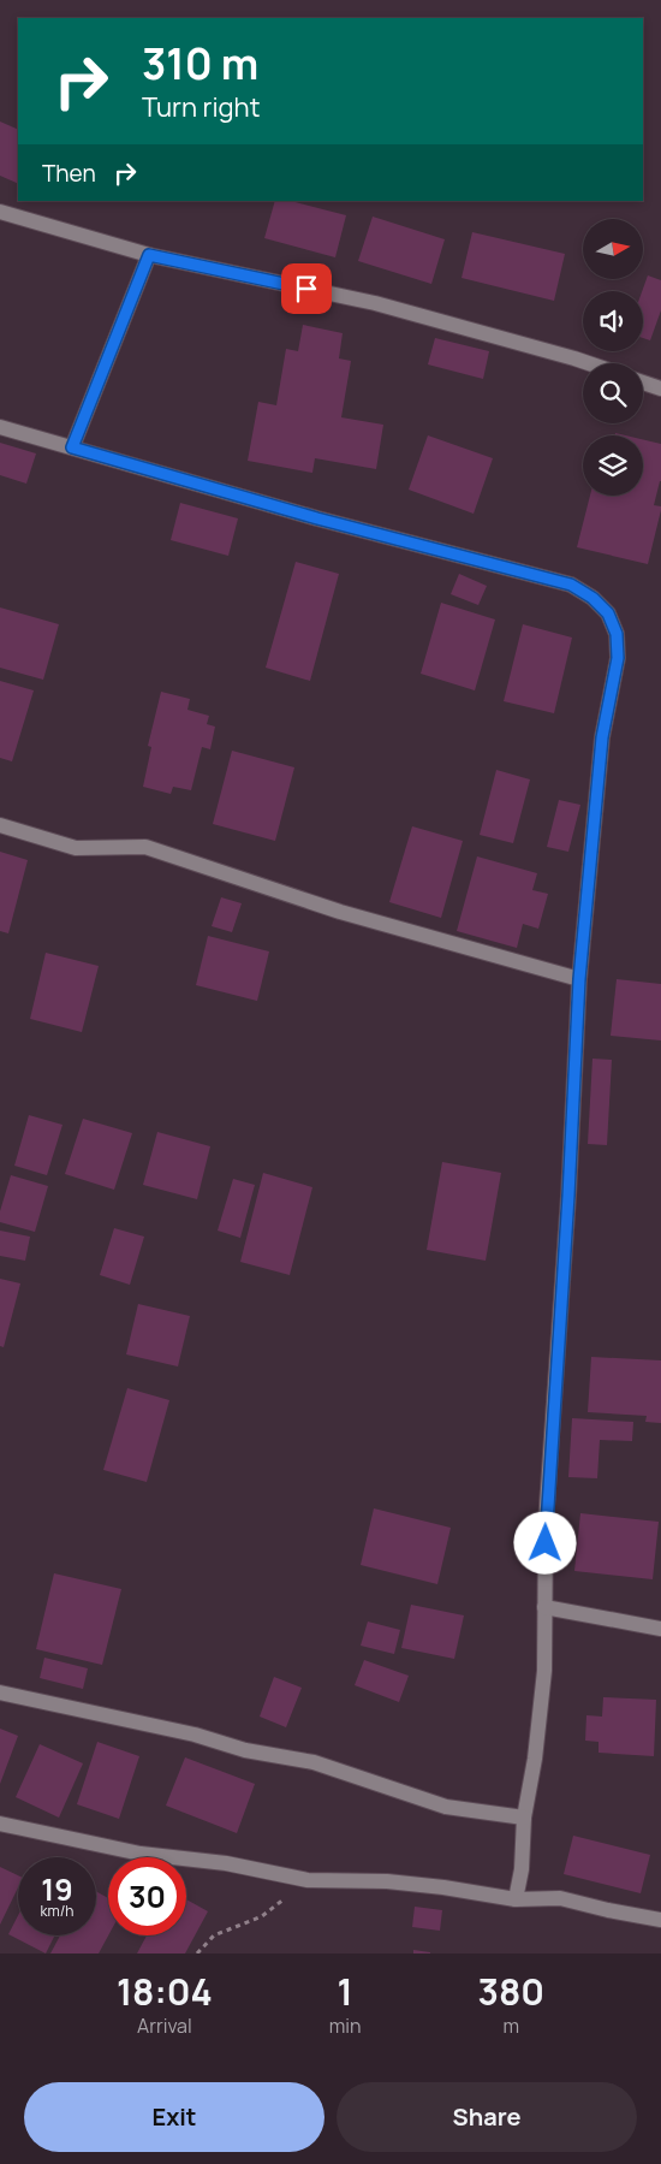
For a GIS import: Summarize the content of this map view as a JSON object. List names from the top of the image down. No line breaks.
{"north":"right","page":{"turn":["310 m","Turn right"],"then":"Then","speed":"19 km/h","limit":"30","eta":["18:04","Arrival","1","min","380","m"],"buttons":["Exit","Share"]}}
